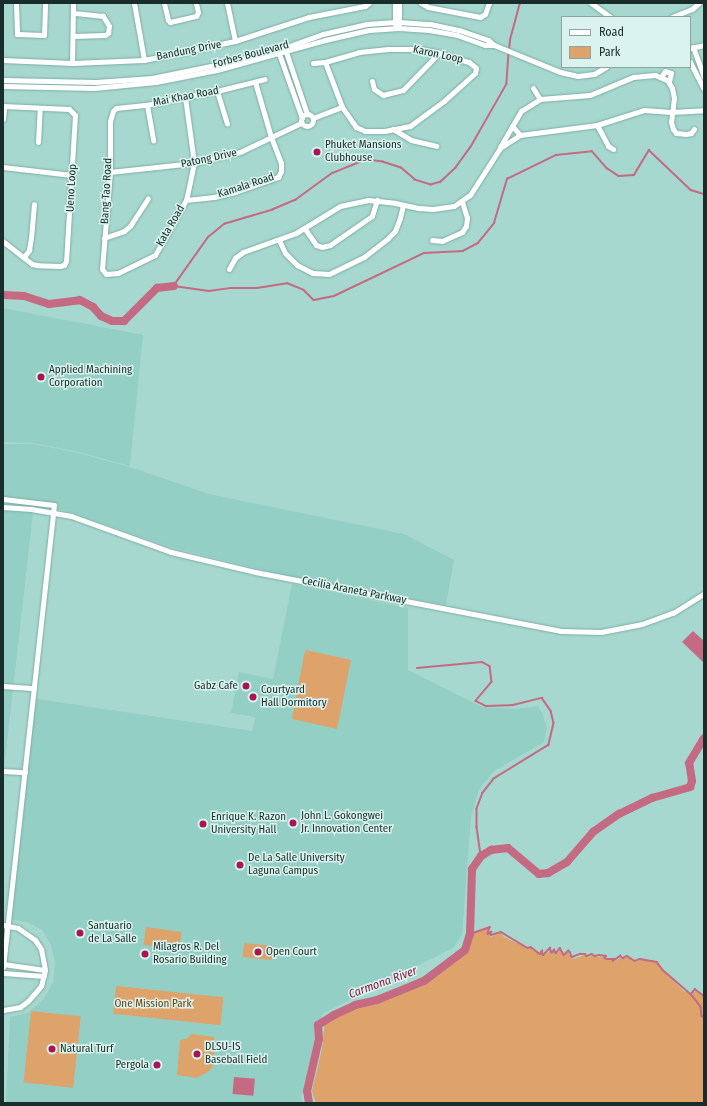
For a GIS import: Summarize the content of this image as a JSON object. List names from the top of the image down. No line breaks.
{"streets":{"street":["Bandung Drive","Forbes Boulevard","Karon Loop","Mai Khao Road","Patong Drive","Kamala Road","Ueno Loop","Bang Tao Road","Kata Road","Cecilia Araneta Parkway"]},"crossings":[["Mai Khao Road","Kamala Road"],["Mai Khao Road","Bang Tao Road"],["Mai Khao Road","Kata Road"],["Patong Drive","Kamala Road"],["Patong Drive","Bang Tao Road"],["Patong Drive","Kata Road"],["Kamala Road","Kata Road"],["Bang Tao Road","Kata Road"]],"water":["Carmona River"],"parks":["One Mission Park"],"places":["Phuket Mansions Clubhouse","Applied Machining Corporation","Gabz Cafe","Courtyard Hall Dormitory","John L. Gokongwei Jr. Innovation Center","Enrique K. Razon University Hall","De La Salle University Laguna Campus","Santuario de La Salle","Open Court","Milagros R. Del Rosario Building","Natural Turf","DLSU-IS Baseball Field","Pergola"],"legend":["Road","Park"]}
